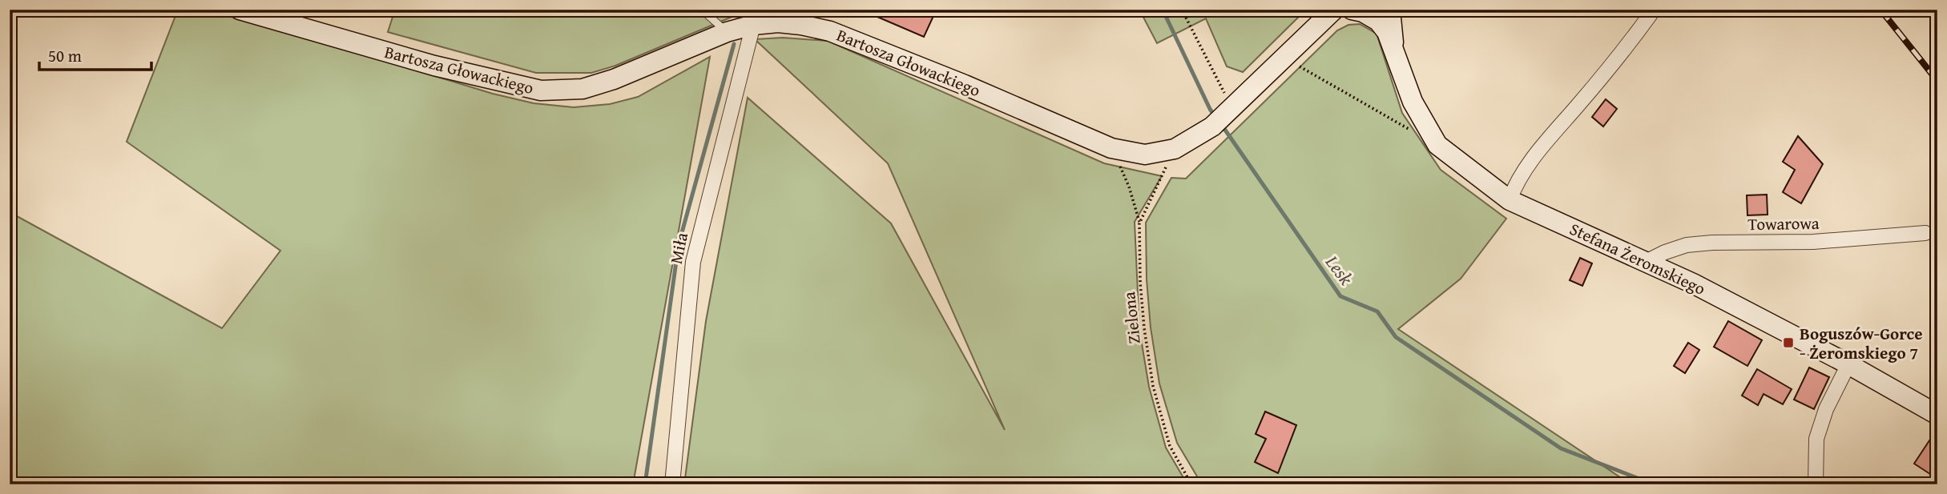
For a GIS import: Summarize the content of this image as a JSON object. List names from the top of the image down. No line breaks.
{"streets":{"street":["Bartosza Głowackiego","Towarowa","Miła","Stefana Żeromskiego"],"path":["Zielona"]},"crossings":[["Bartosza Głowackiego","Miła"],["Bartosza Głowackiego","Zielona"],["Towarowa","Stefana Żeromskiego"]],"water":["Lesk"],"places":{"transit":["Boguszów-Gorce - Żeromskiego 7"]},"scale_bar":"50 m"}
